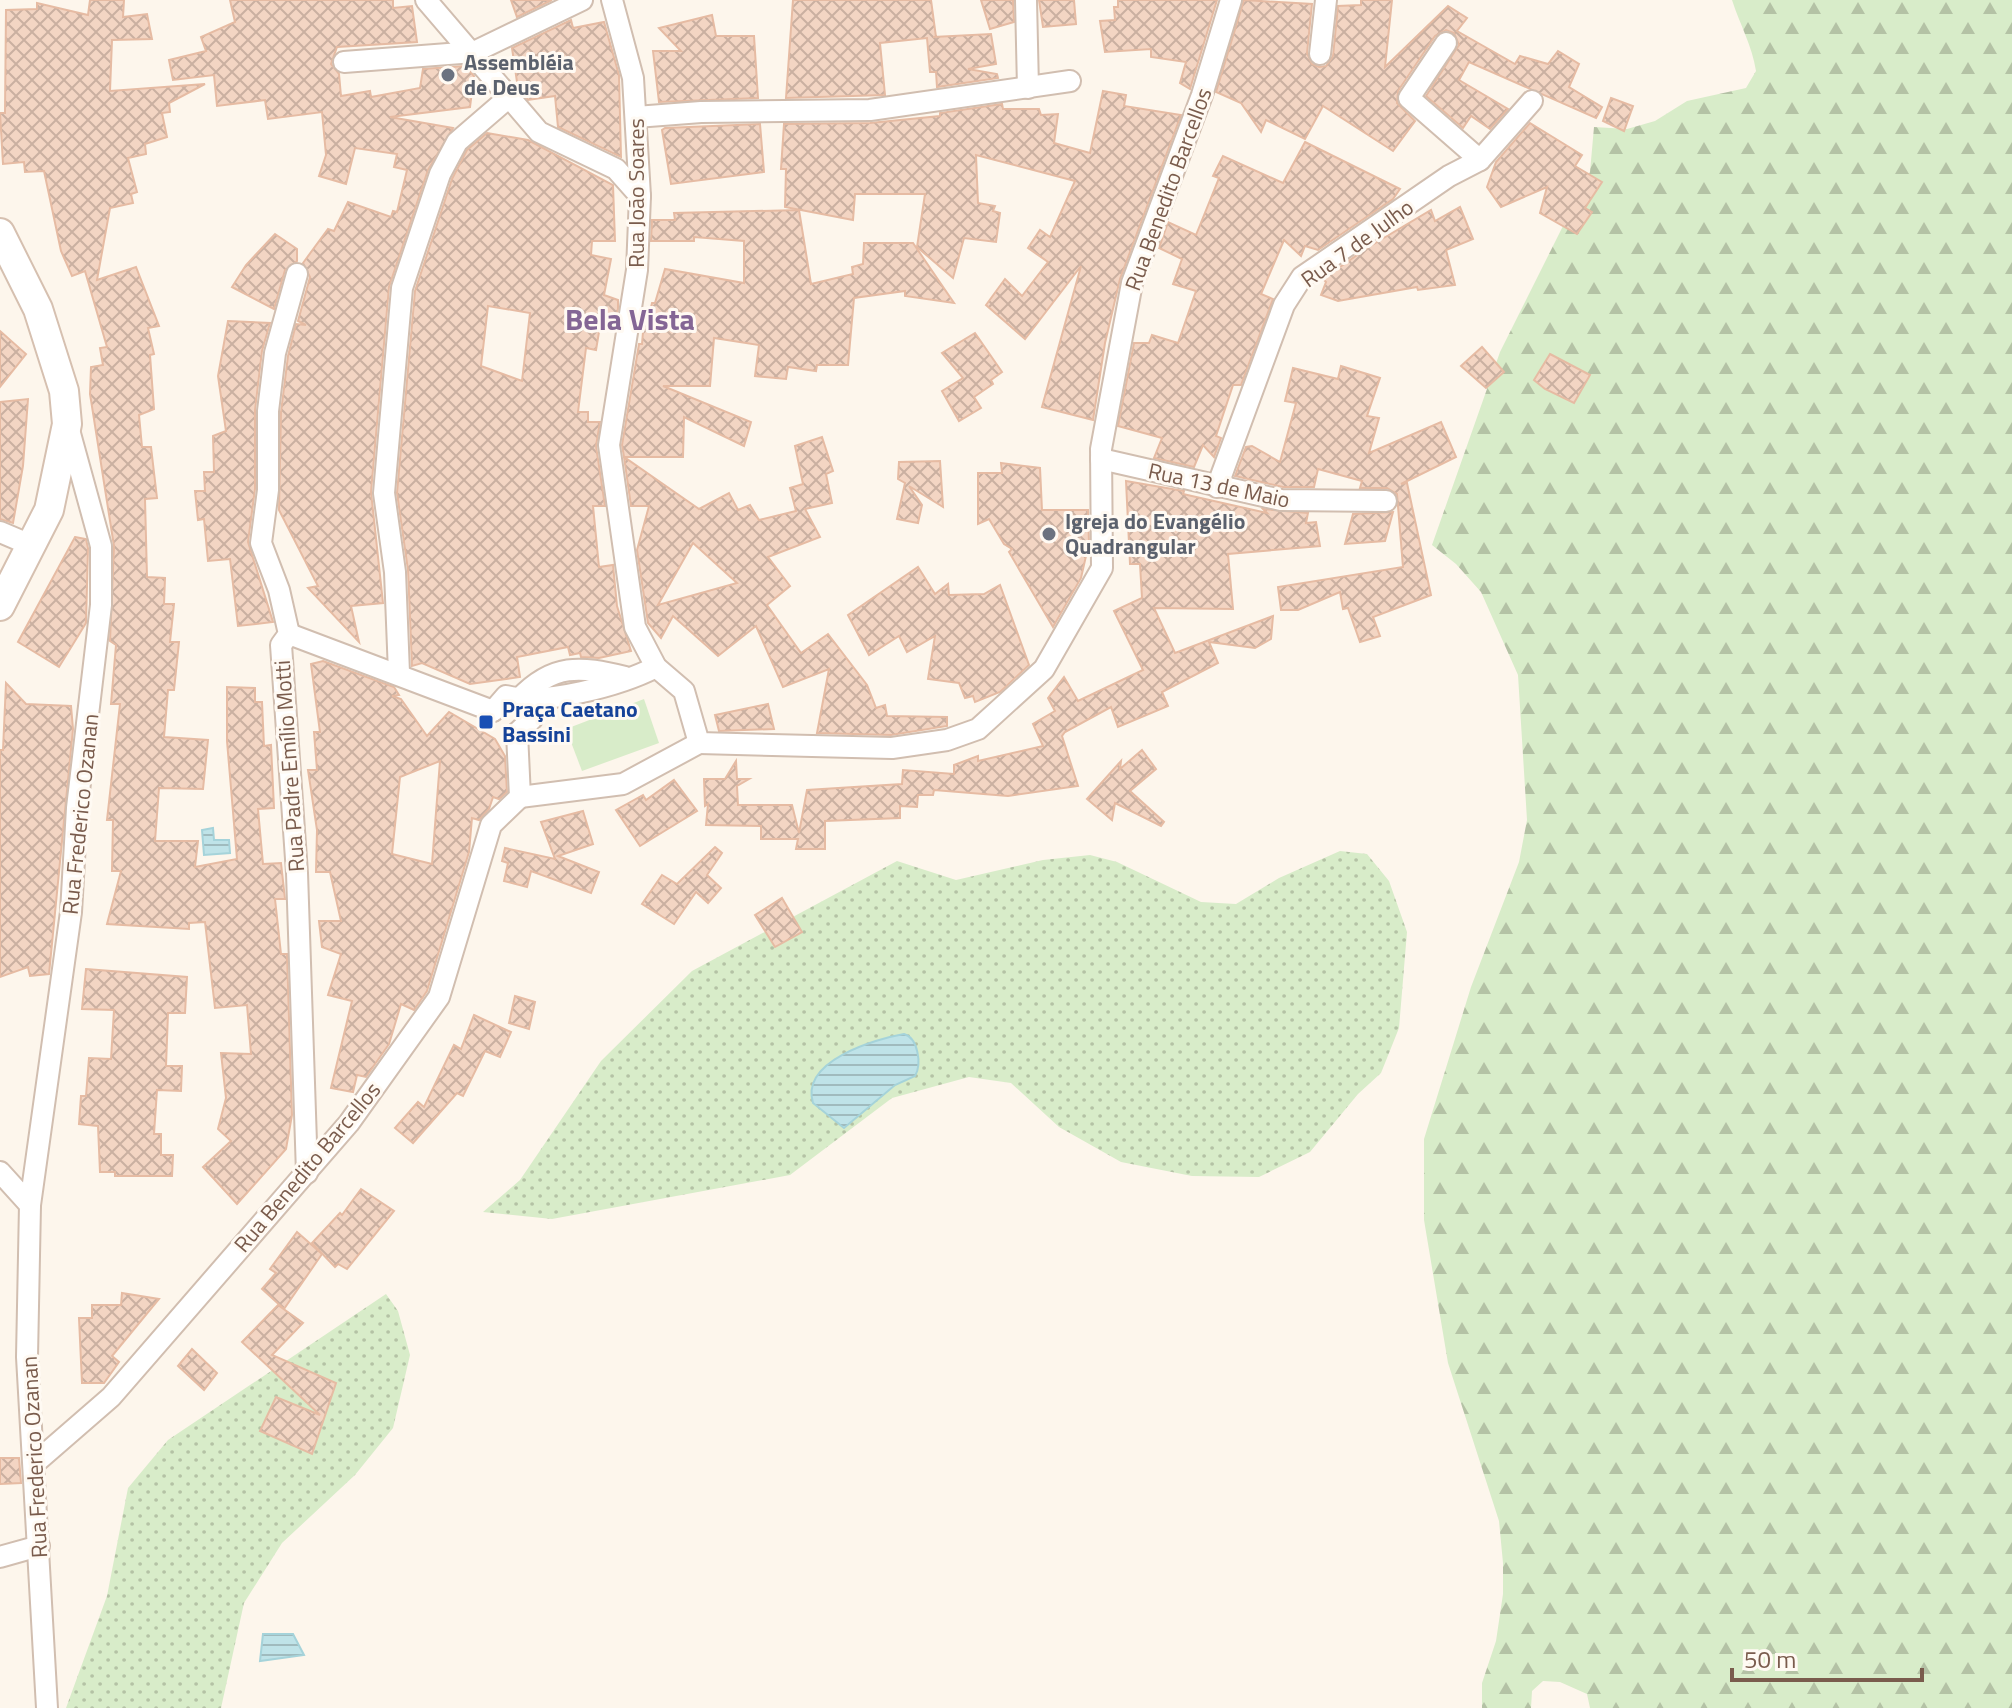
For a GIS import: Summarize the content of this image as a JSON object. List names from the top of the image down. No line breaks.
{"streets":{"street":["Rua Benedito Barcellos","Rua João Soares","Rua 7 de Julho","Rua 13 de Maio","Rua Padre Emílio Motti","Rua Frederico Ozanan"]},"crossings":[["Rua Benedito Barcellos","Rua 13 de Maio"],["Rua Benedito Barcellos","Rua Padre Emílio Motti"],["Rua Benedito Barcellos","Rua Frederico Ozanan"],["Rua 7 de Julho","Rua 13 de Maio"]],"districts":["Bela Vista"],"places":{"other":["Assembléia de Deus","Igreja do Evangélio Quadrangular"],"transit":["Praça Caetano Bassini"]},"scale_bar":"50 m"}
